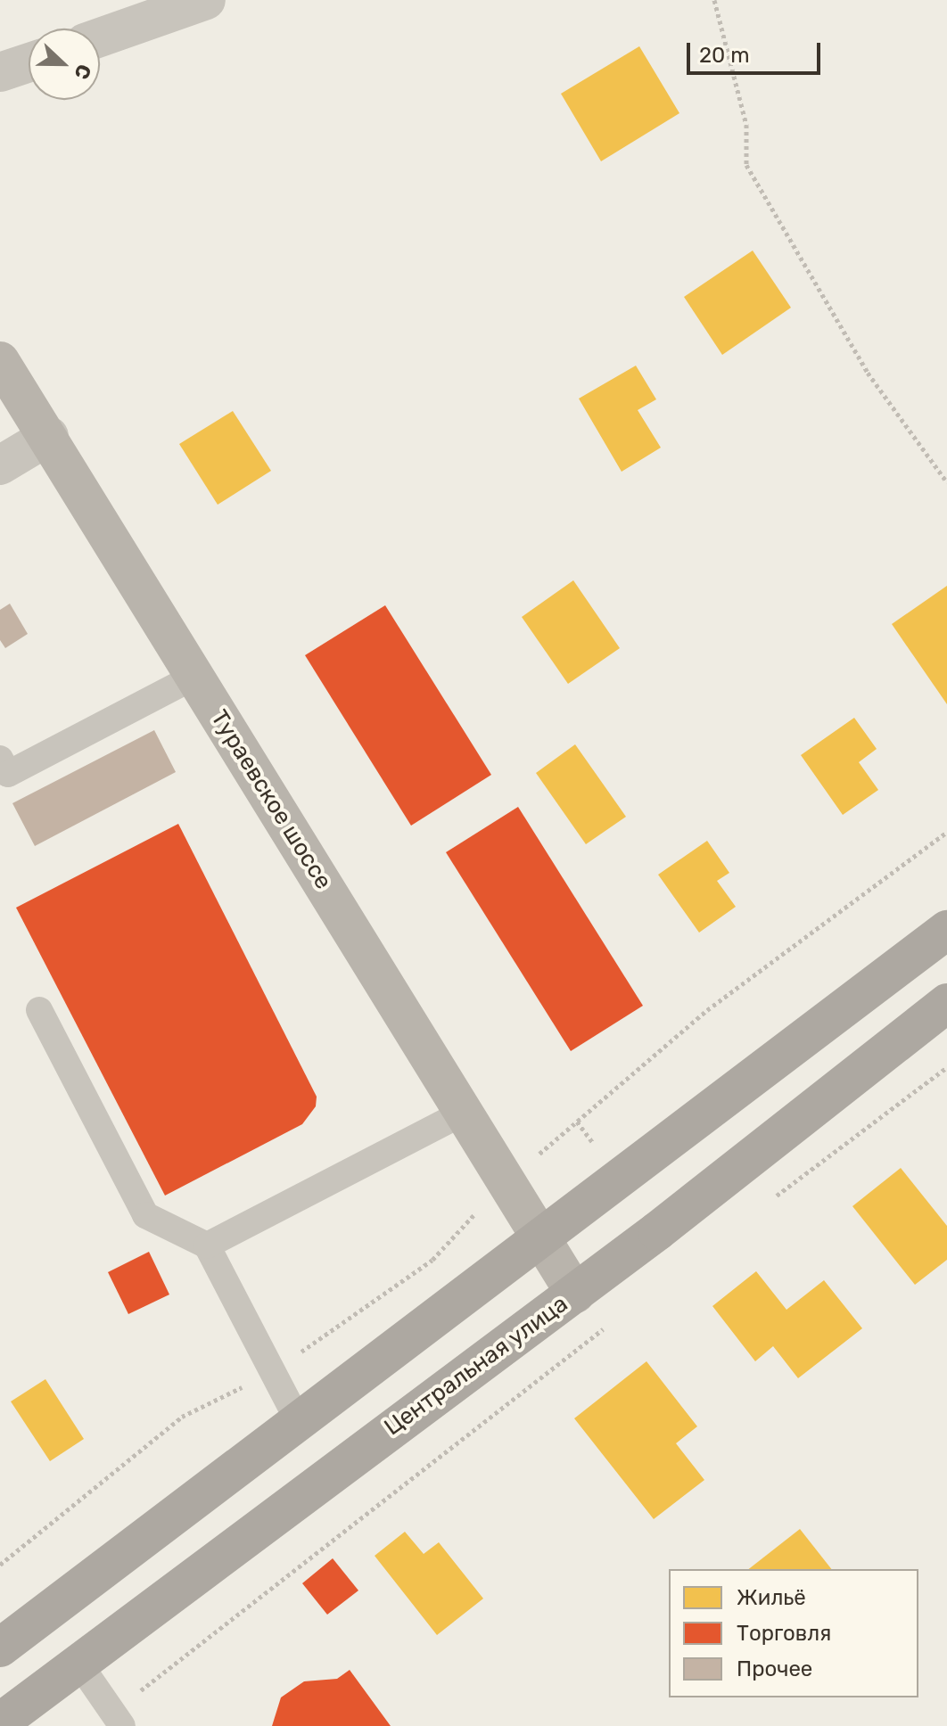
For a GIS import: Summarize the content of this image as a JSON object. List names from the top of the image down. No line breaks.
{"streets":{"main road":["Тураевское шоссе","Центральная улица"]},"crossings":[["Тураевское шоссе","Центральная улица"]],"legend":["Жильё","Торговля","Прочее"],"scale_bar":"20 m","north":"right"}
